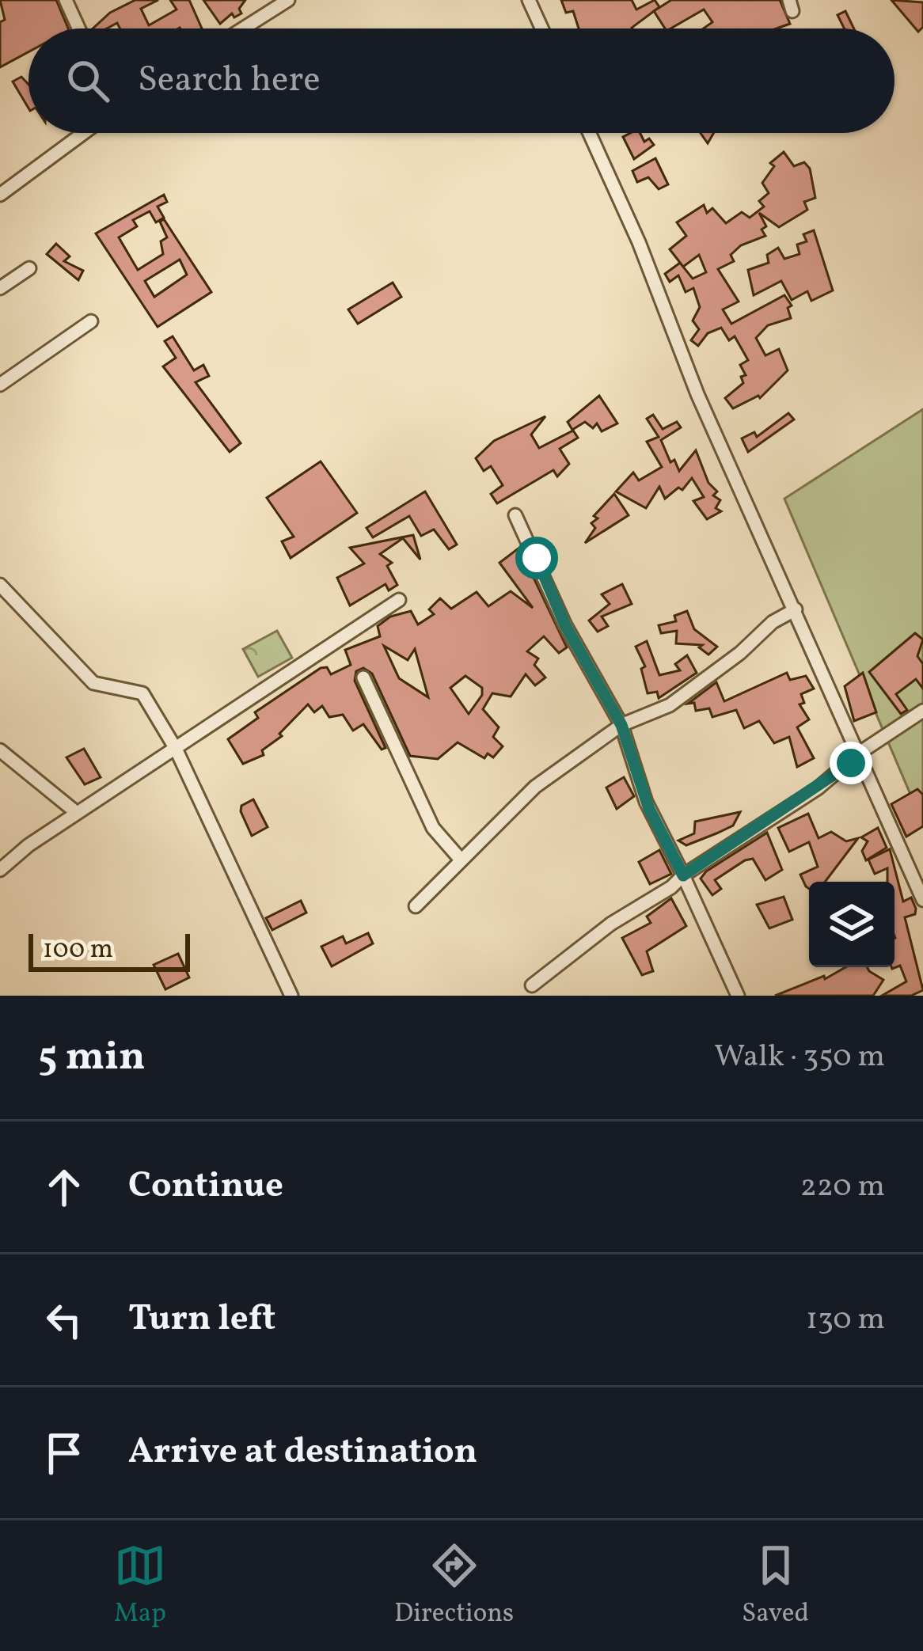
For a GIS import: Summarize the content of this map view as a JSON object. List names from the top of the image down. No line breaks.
{"scale_bar":"100 m","page":{"search":"Search here","scale":"100 m","heading":["5 min","Walk · 350 m"],"list":[["Continue","220 m"],["Turn left","130 m"],"Arrive at destination"],"nav":["Map","Directions","Saved"]}}
